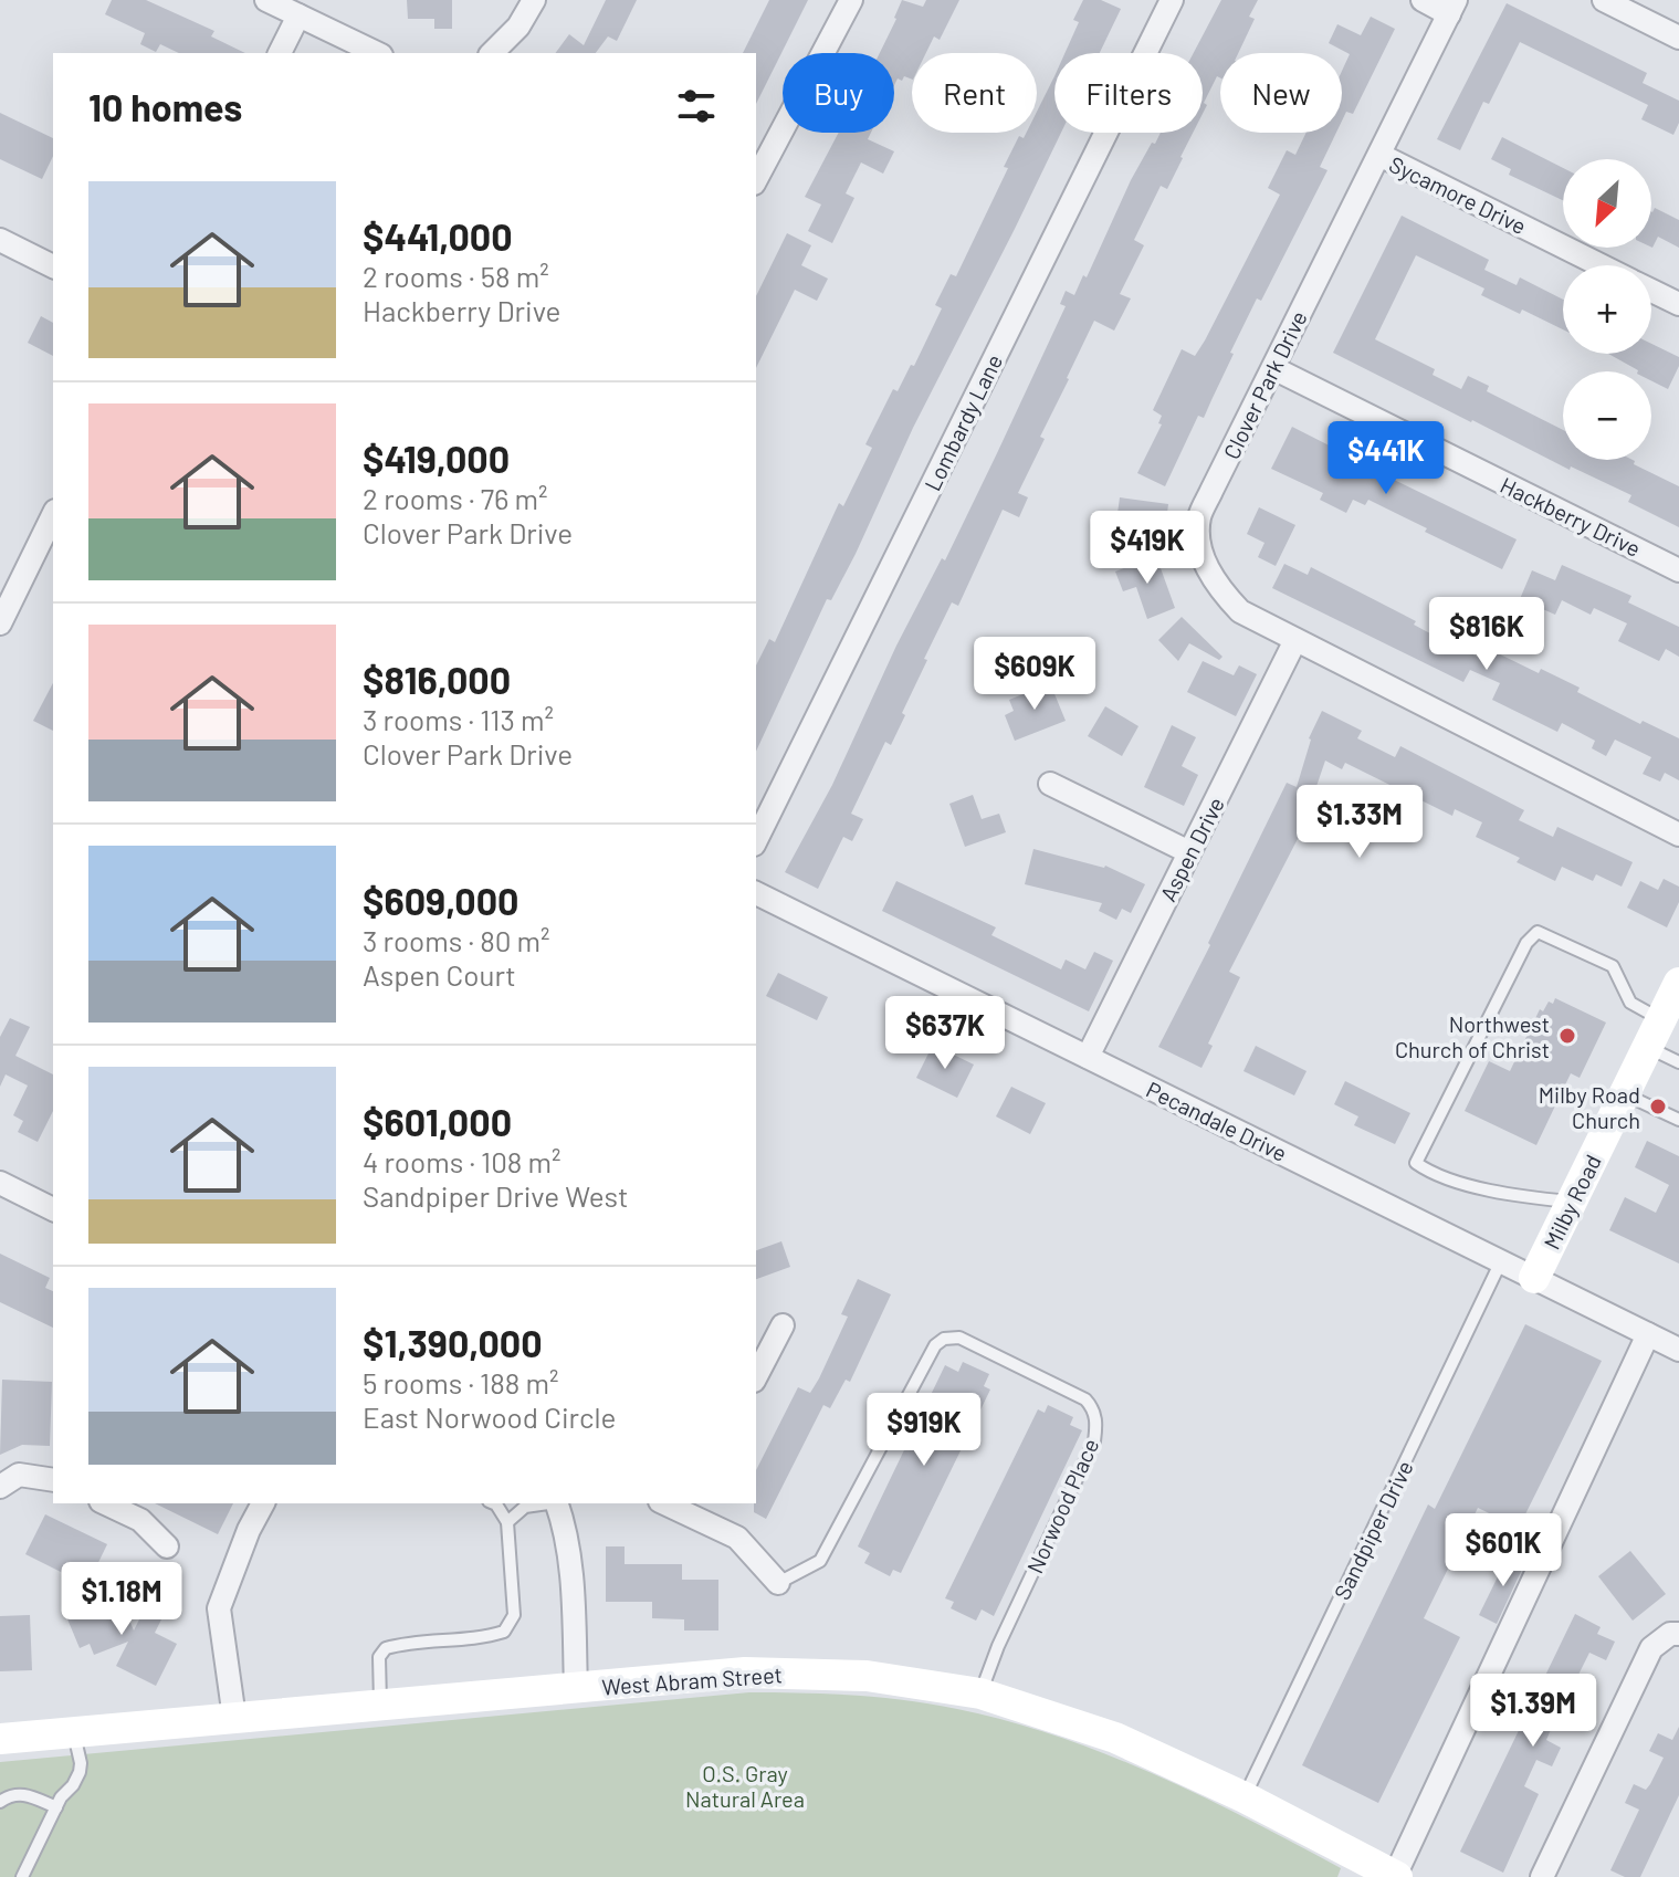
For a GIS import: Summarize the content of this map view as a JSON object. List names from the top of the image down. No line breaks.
{"streets":{"main road":["Milby Road","West Abram Street"],"street":["Sycamore Drive","Clover Park Drive","Lombardy Lane","Hackberry Drive","Aspen Drive","Pecandale Drive"],"lane":["Norwood Place","Sandpiper Drive"]},"crossings":[["Sycamore Drive","Clover Park Drive"],["Clover Park Drive","Hackberry Drive"],["Clover Park Drive","Aspen Drive"],["Aspen Drive","Pecandale Drive"],["Pecandale Drive","Milby Road"],["Pecandale Drive","Sandpiper Drive"],["Norwood Place","West Abram Street"],["Sandpiper Drive","West Abram Street"]],"parks":["O.S. Gray Natural Area"],"places":["Northwest Church of Christ","Milby Road Church"],"north":"bottom left","page":{"chip":["Buy","Rent","Filters","New"],"heading":"10 homes","map_buttons":["+","−"],"list":[{"name":"$441,000","note":"2 rooms · 58 m² · Hackberry Drive"},{"name":"$419,000","note":"2 rooms · 76 m² · Clover Park Drive"},{"name":"$816,000","note":"3 rooms · 113 m² · Clover Park Drive"},{"name":"$609,000","note":"3 rooms · 80 m² · Aspen Court"},{"name":"$601,000","note":"4 rooms · 108 m² · Sandpiper Drive West"},{"name":"$1,390,000","note":"5 rooms · 188 m² · East Norwood Circle"}],"price":["$441K","$419K","$816K","$609K","$1.33M","$637K","$919K","$601K","$1.18M","$1.39M"]}}
